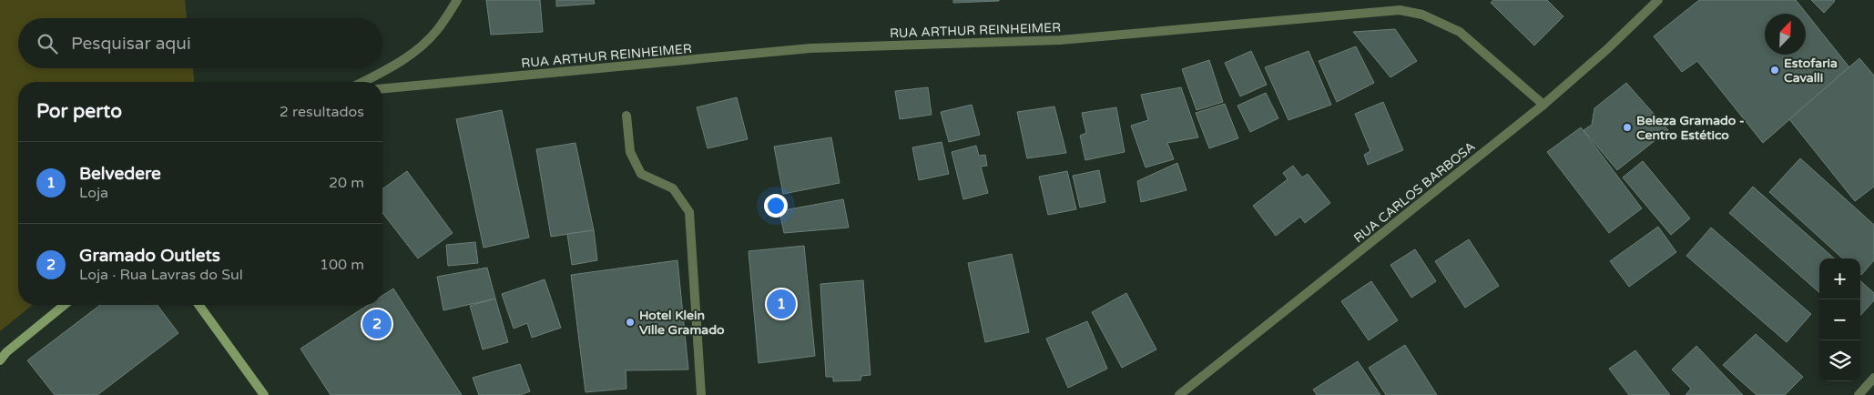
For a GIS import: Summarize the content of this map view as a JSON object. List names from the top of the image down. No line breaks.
{"streets":{"street":["RUA ARTHUR REINHEIMER","RUA CARLOS BARBOSA"]},"crossings":[["RUA ARTHUR REINHEIMER","RUA CARLOS BARBOSA"]],"places":["Estofaria Cavalli","Beleza Gramado - Centro Estético","Hotel Klein Ville Gramado"],"north":"top right","page":{"search":"Pesquisar aqui","heading":["Por perto","2 resultados"],"list":[{"mark":"1","name":"Belvedere","note":"Loja","value":"20 m"},{"mark":"2","name":"Gramado Outlets","note":"Loja · Rua Lavras do Sul","value":"100 m"}],"map_buttons":["+","−"],"pins":["1","2"]}}
